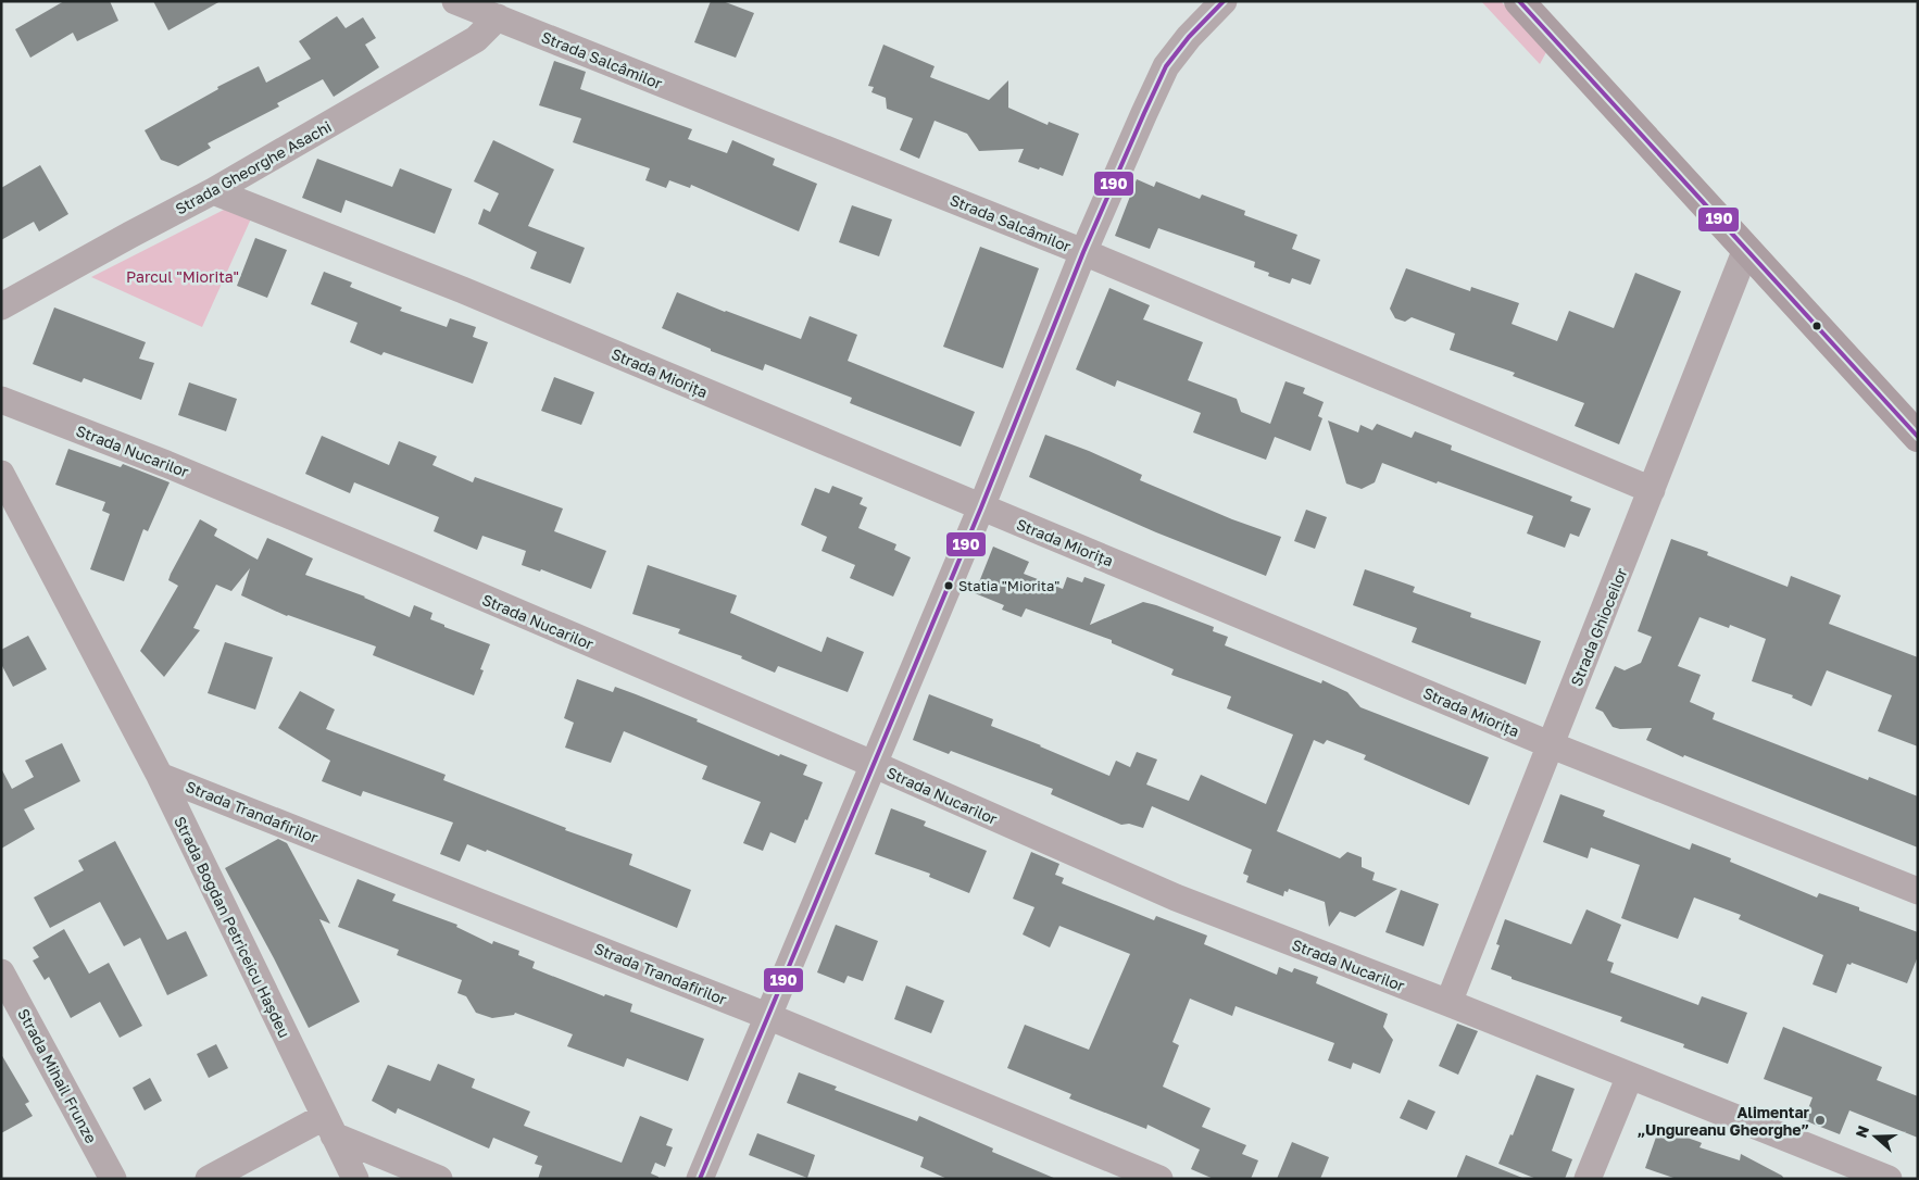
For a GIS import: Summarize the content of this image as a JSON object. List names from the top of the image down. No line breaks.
{"streets":{"street":["Strada Salcâmilor","Strada Gheorghe Asachi","Strada Miorița","Strada Nucarilor","Strada Ghioceilor","Strada Trandafirilor","Strada Bogdan Petriceicu Hașdeu","Strada Mihail Frunze"]},"crossings":[["Strada Salcâmilor","Strada Gheorghe Asachi"],["Strada Salcâmilor","Strada Ghioceilor"],["Strada Gheorghe Asachi","Strada Miorița"],["Strada Miorița","Strada Ghioceilor"],["Strada Nucarilor","Strada Ghioceilor"],["Strada Trandafirilor","Strada Bogdan Petriceicu Hașdeu"]],"parks":["Parcul \"Miorita\""],"places":["Statia \"Miorita\"","Alimentar „Ungureanu Gheorghe”"],"lines":["transit line 190"],"north":"left"}
